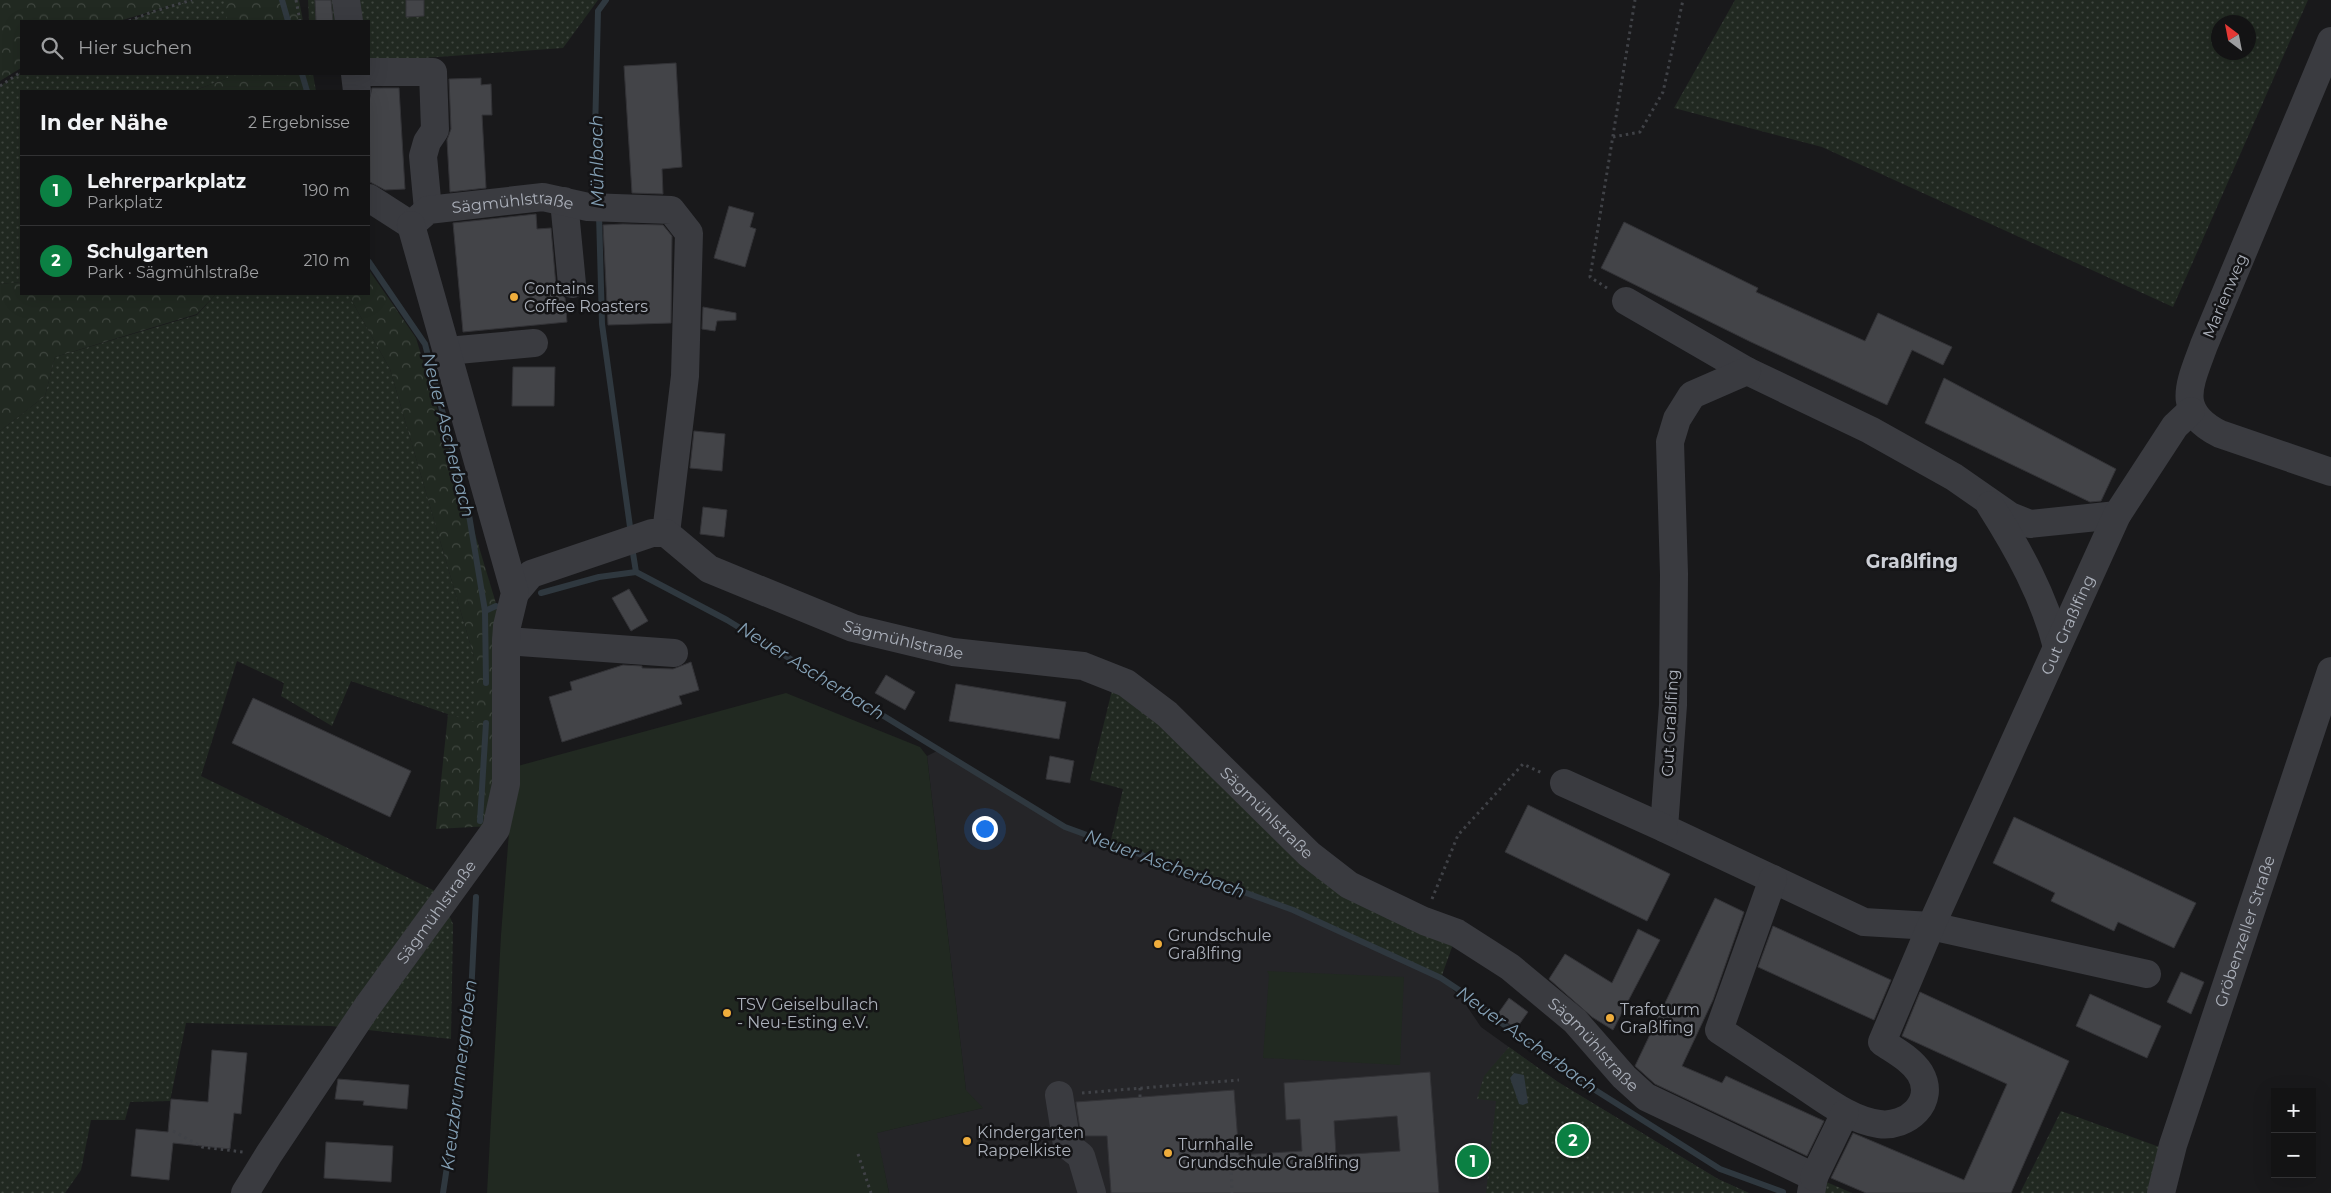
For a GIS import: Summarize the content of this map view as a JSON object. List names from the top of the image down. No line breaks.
{"streets":{"street":["Sägmühlstraße","Marienweg","Gut Graßlfing","Gröbenzeller Straße"]},"crossings":[["Marienweg","Gut Graßlfing"]],"districts":["Graßlfing"],"water":["Mühlbach","Neuer Ascherbach","Kreuzbrunnergraben"],"places":["Contains Coffee Roasters","Grundschule Graßlfing","TSV Geiselbullach - Neu-Esting e.V.","Trafoturm Graßlfing","Kindergarten Rappelkiste","Turnhalle Grundschule Graßlfing"],"north":"top left","page":{"search":"Hier suchen","heading":["In der Nähe","2 Ergebnisse"],"list":[{"mark":"1","name":"Lehrerparkplatz","note":"Parkplatz","value":"190 m"},{"mark":"2","name":"Schulgarten","note":"Park · Sägmühlstraße","value":"210 m"}],"map_buttons":["+","−"],"pins":["2","1"]}}
